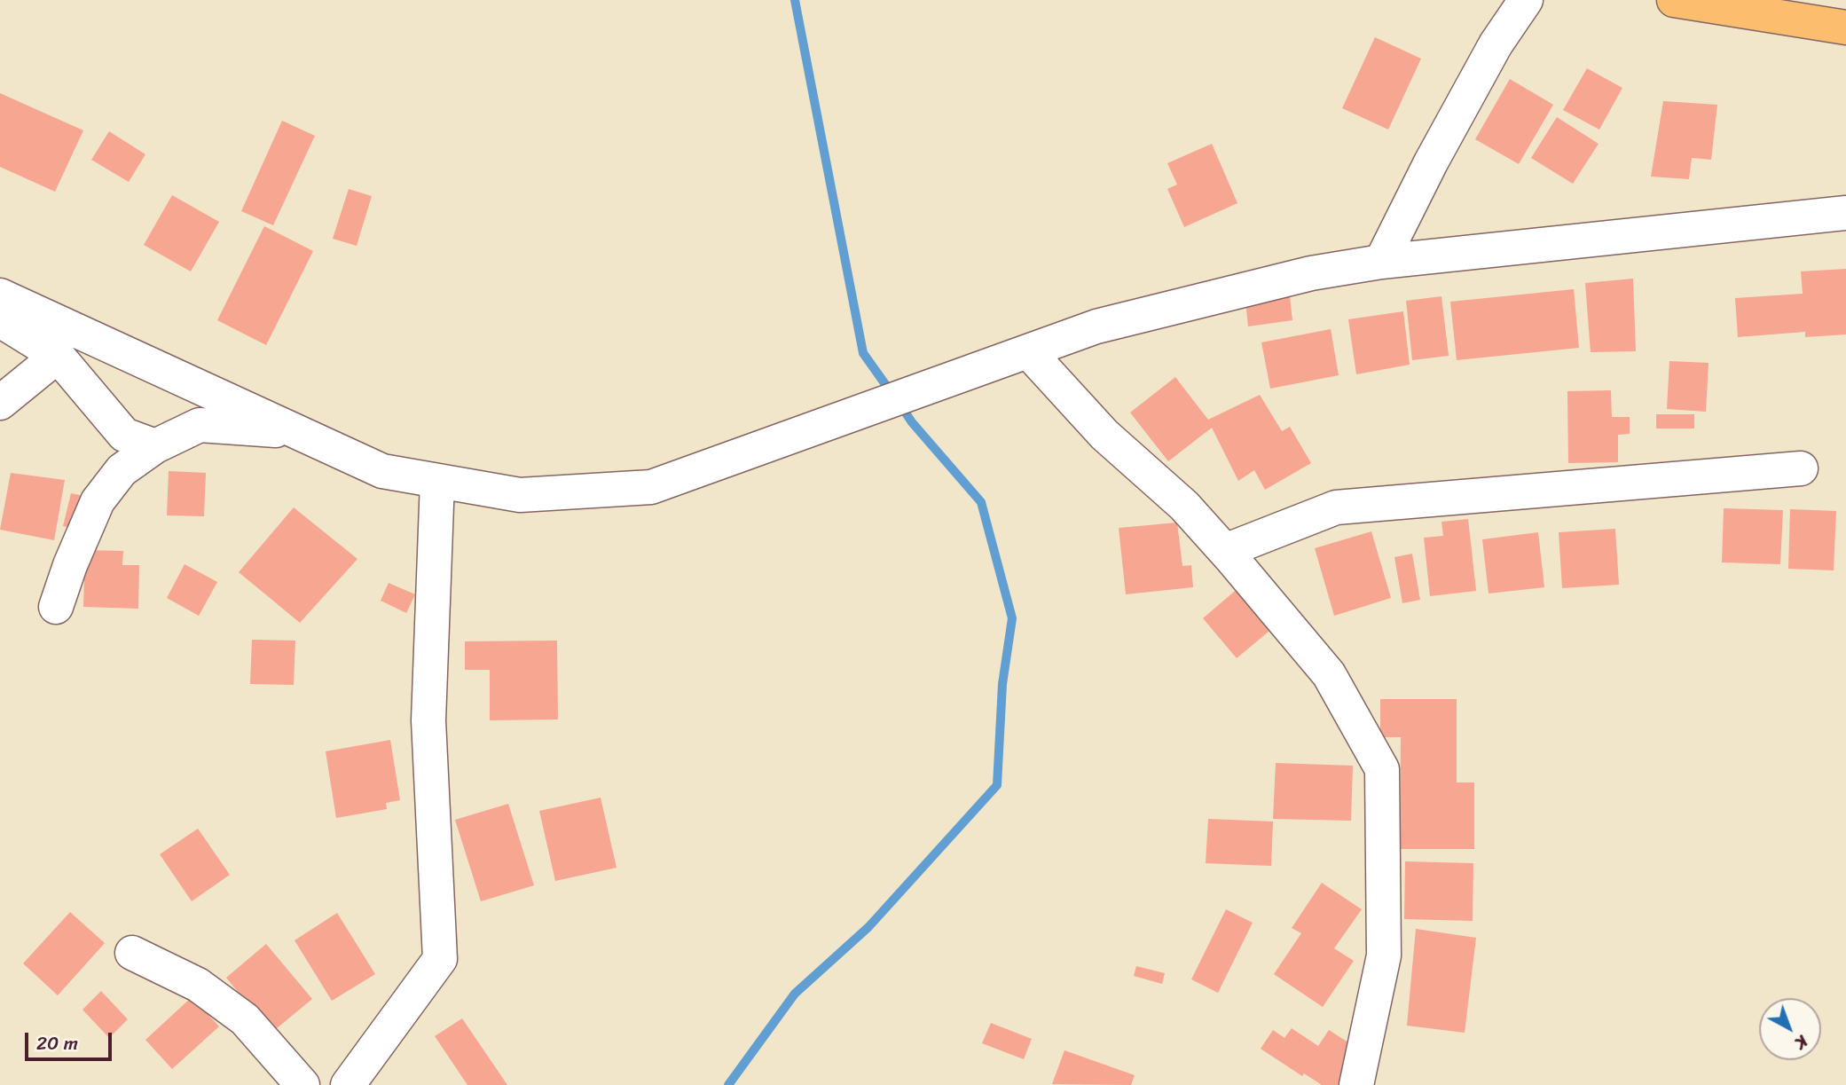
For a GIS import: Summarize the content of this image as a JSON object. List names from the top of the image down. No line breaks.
{"scale_bar":"20 m","north":"bottom right"}
